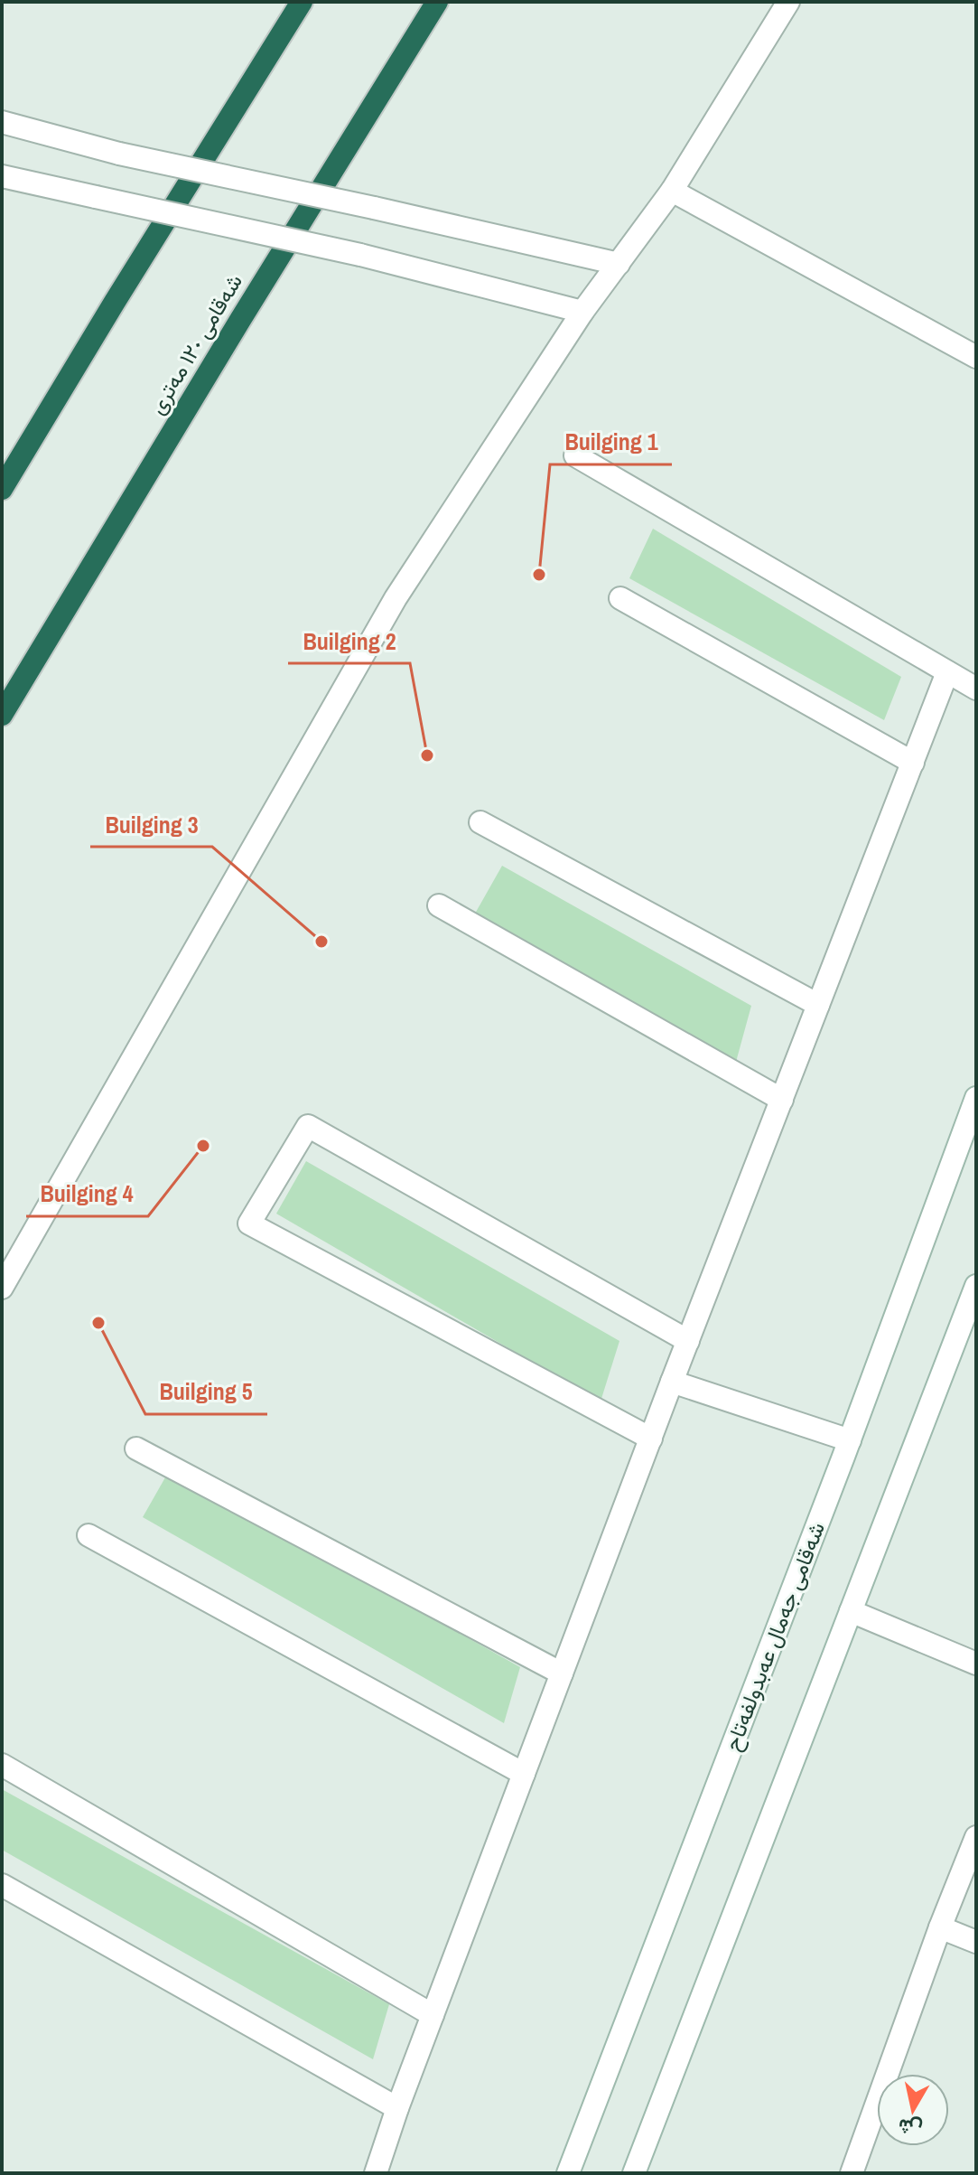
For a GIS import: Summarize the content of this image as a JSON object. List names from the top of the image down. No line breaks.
{"streets":{"highway":["شەقامی ١٢٠ مەتری"],"street":["شەقامی جەمال عەبدولفەتاح"]},"places":["Builging 1","Builging 2","Builging 3","Builging 4","Builging 5"],"north":"bottom"}
